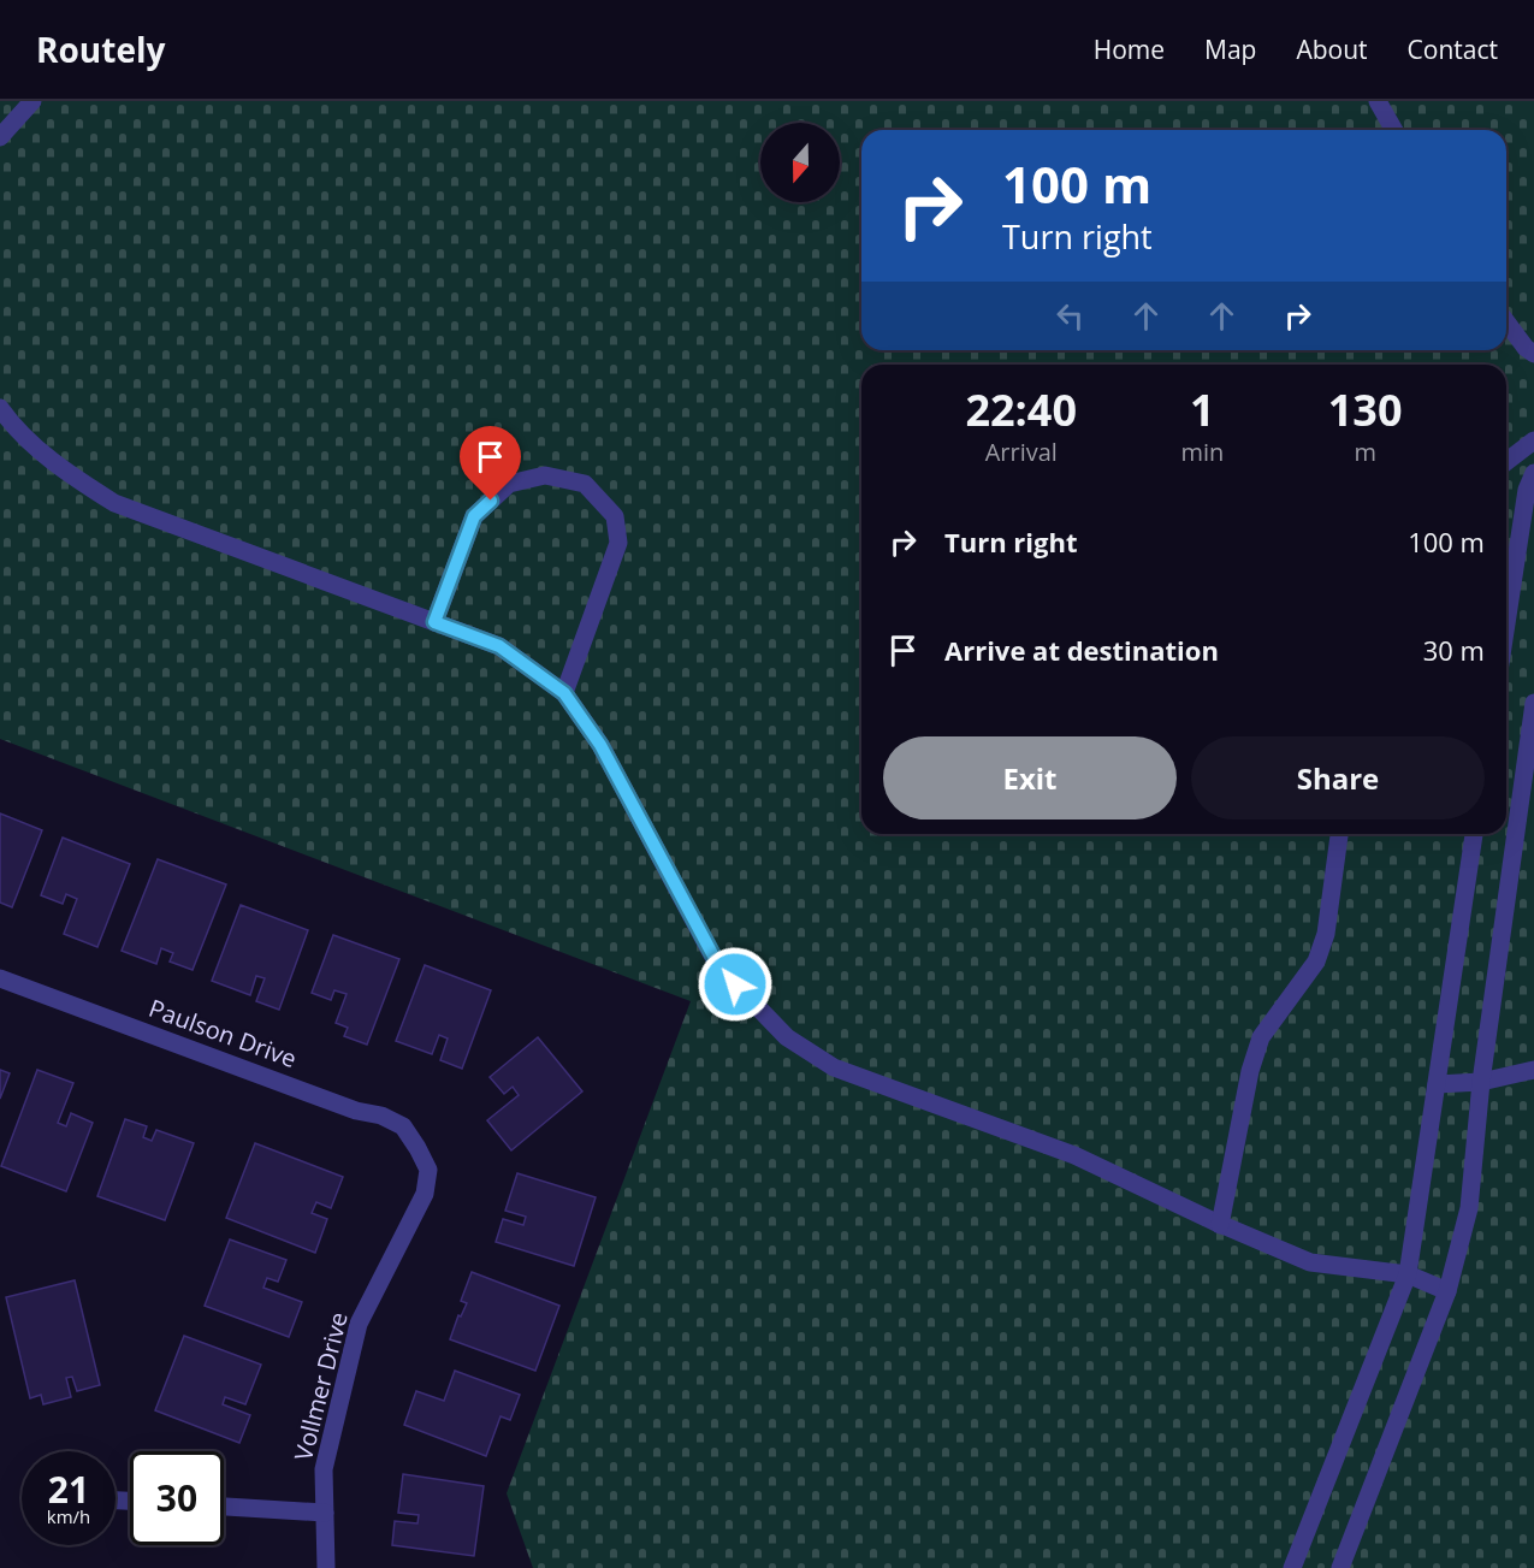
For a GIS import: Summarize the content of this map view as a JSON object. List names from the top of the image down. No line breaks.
{"streets":{"street":["Paulson Drive","Vollmer Drive"]},"crossings":[["Paulson Drive","Vollmer Drive"]],"north":"bottom","page":{"header":"Routely","nav":["Home","Map","About","Contact"],"turn":["100 m","Turn right"],"eta":["22:40","Arrival","1","min","130","m"],"list":[{"name":"Turn right","value":"100 m"},{"name":"Arrive at destination","value":"30 m"}],"buttons":["Exit","Share"],"speed":"21 km/h","limit":"30"}}
